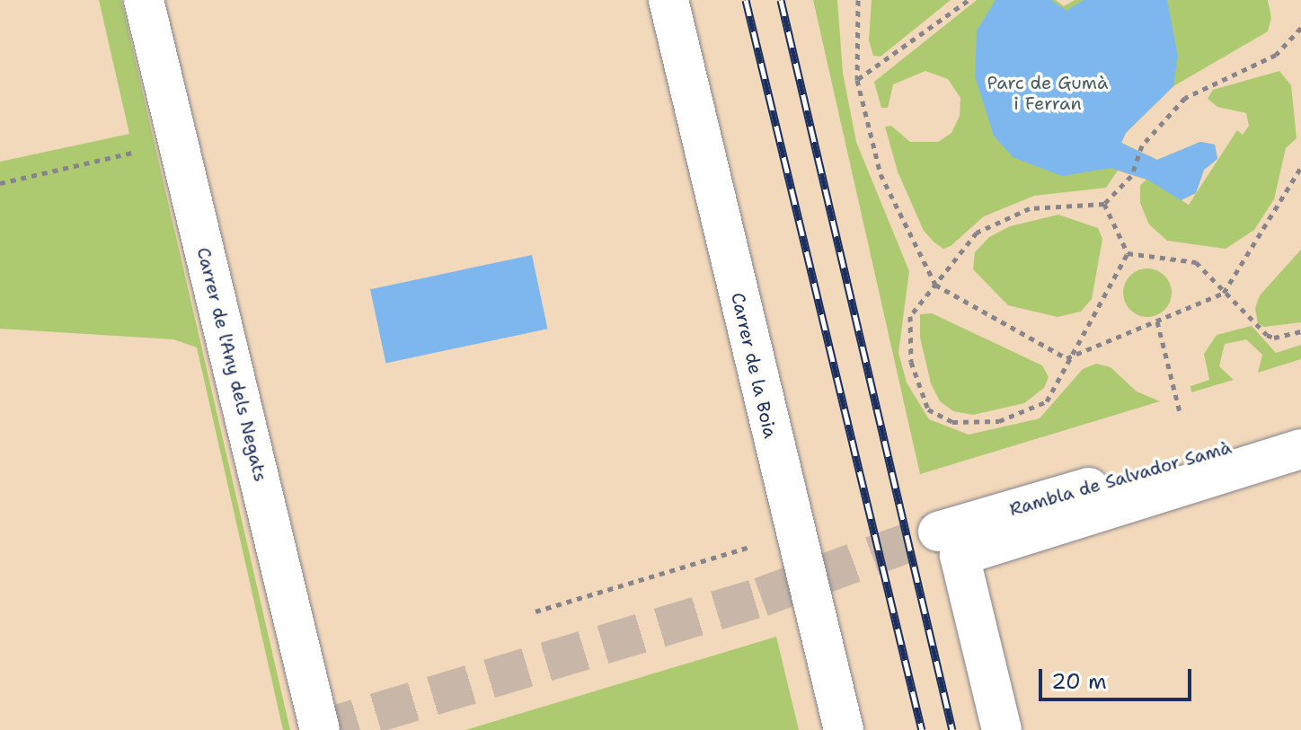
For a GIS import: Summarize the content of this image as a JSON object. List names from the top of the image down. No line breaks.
{"streets":{"street":["Carrer de l'Any dels Negats","Carrer de la Boia","Rambla de Salvador Samà"]},"parks":["Parc de Gumà i Ferran"],"scale_bar":"20 m"}
